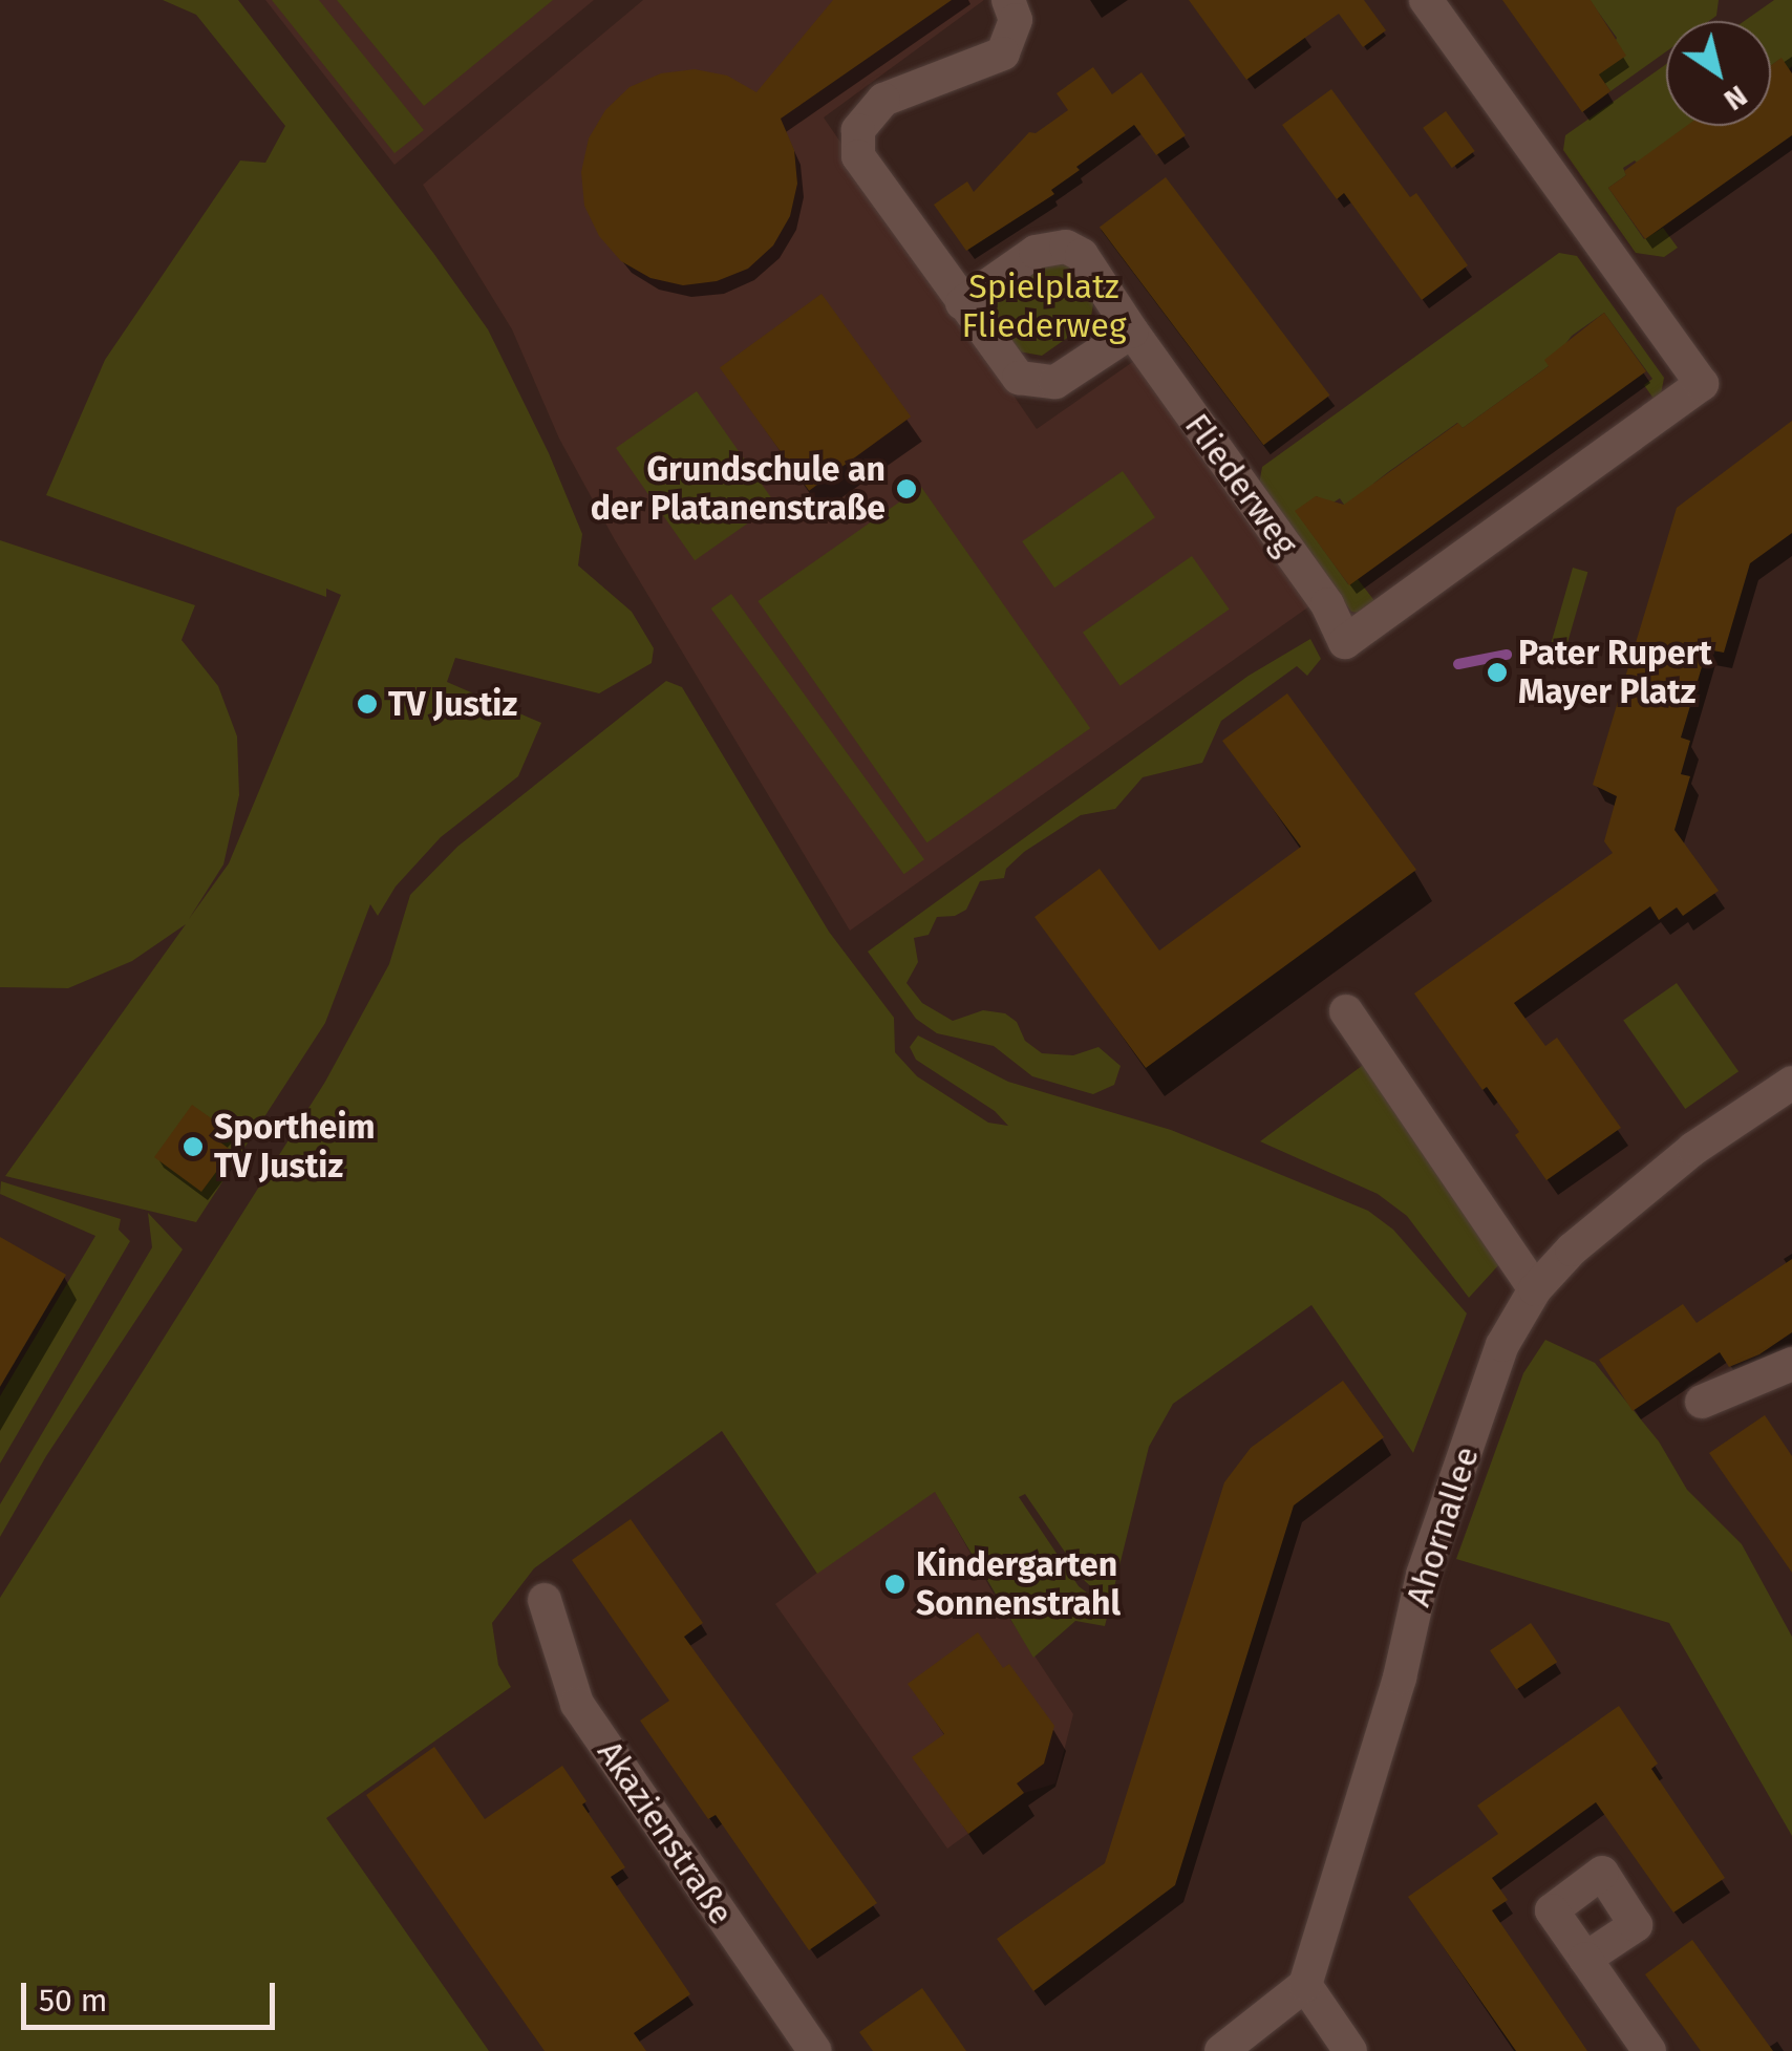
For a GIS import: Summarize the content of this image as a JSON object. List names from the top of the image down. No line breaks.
{"streets":{"street":["Fliederweg","Ahornallee","Akazienstraße"]},"parks":["Spielplatz Fliederweg"],"places":["Grundschule an der Platanenstraße","Pater Rupert Mayer Platz","TV Justiz","Sportheim TV Justiz","Kindergarten Sonnenstrahl"],"scale_bar":"50 m","north":"bottom right"}
